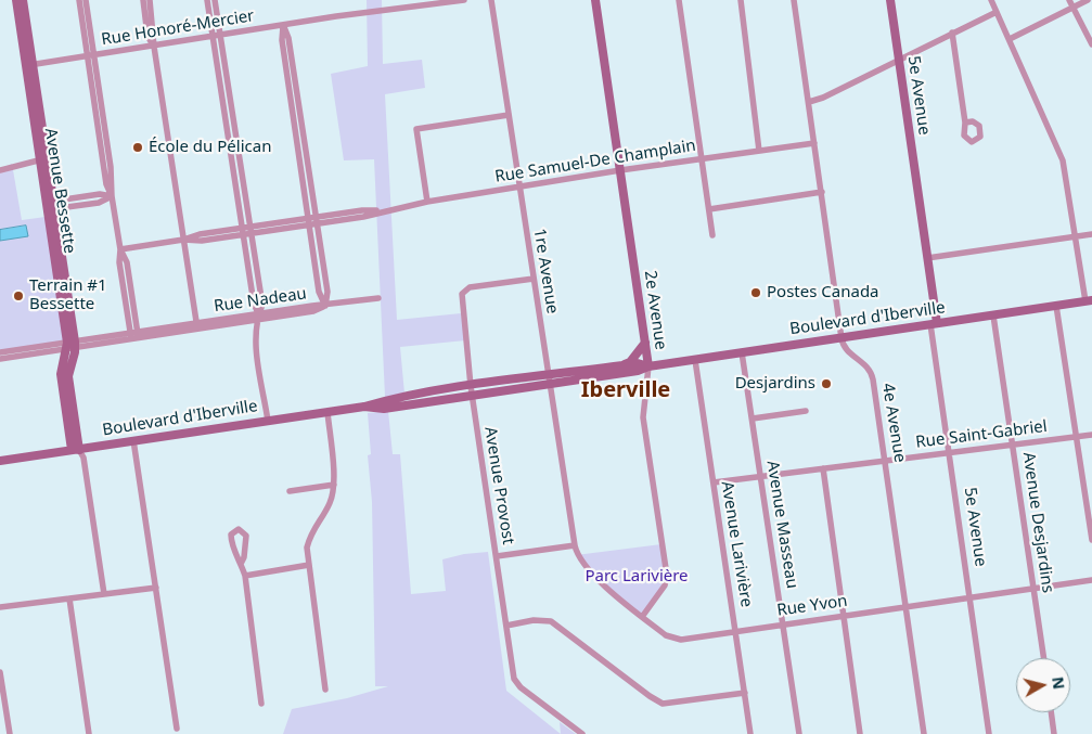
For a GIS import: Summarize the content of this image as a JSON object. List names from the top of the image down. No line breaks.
{"streets":{"street":["Rue Honoré-Mercier","5e Avenue","Rue Samuel-De Champlain","Avenue Bessette","1re Avenue","Rue Nadeau","2e Avenue","Boulevard d'Iberville","4e Avenue","Rue Saint-Gabriel","Avenue Provost","Avenue Desjardins","Avenue Masseau","Avenue Larivière","Rue Yvon"]},"crossings":[["Rue Honoré-Mercier","Avenue Bessette"],["5e Avenue","Boulevard d'Iberville"],["5e Avenue","Rue Saint-Gabriel"],["5e Avenue","Rue Yvon"],["Rue Samuel-De Champlain","1re Avenue"],["Rue Samuel-De Champlain","2e Avenue"],["Avenue Bessette","Rue Nadeau"],["Avenue Bessette","Boulevard d'Iberville"],["1re Avenue","Boulevard d'Iberville"],["1re Avenue","Avenue Provost"],["1re Avenue","Rue Yvon"],["2e Avenue","Boulevard d'Iberville"],["2e Avenue","Rue Yvon"],["Boulevard d'Iberville","4e Avenue"],["Boulevard d'Iberville","Avenue Provost"],["Boulevard d'Iberville","Avenue Desjardins"],["Boulevard d'Iberville","Avenue Masseau"],["Boulevard d'Iberville","Avenue Larivière"],["4e Avenue","Rue Saint-Gabriel"],["4e Avenue","Rue Yvon"],["Rue Saint-Gabriel","Avenue Desjardins"],["Rue Saint-Gabriel","Avenue Masseau"],["Rue Saint-Gabriel","Avenue Larivière"],["Avenue Desjardins","Rue Yvon"],["Avenue Masseau","Rue Yvon"],["Avenue Larivière","Rue Yvon"]],"districts":["Iberville"],"parks":["Parc Larivière"],"places":["École du Pélican","Postes Canada","Terrain #1 Bessette","Desjardins"],"north":"right"}
